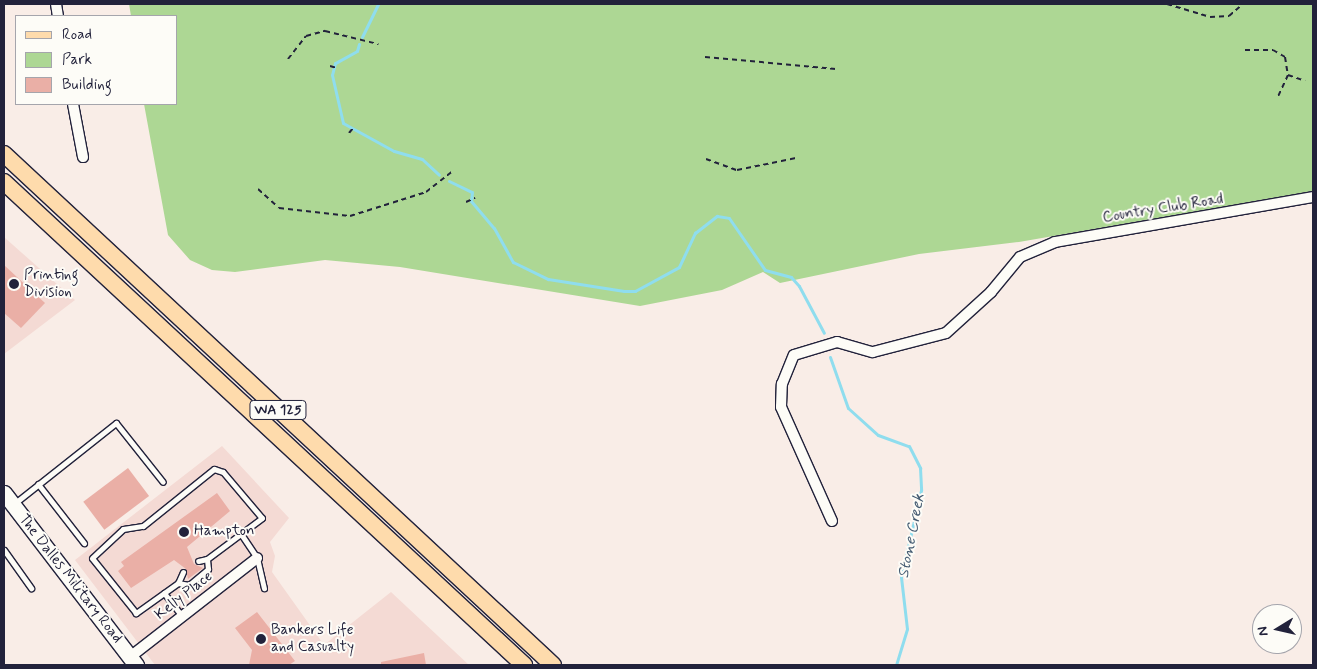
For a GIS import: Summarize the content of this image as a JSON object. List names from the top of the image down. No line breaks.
{"streets":{"main road":["WA 125","The Dalles Military Road"],"street":["Country Club Road","Kelly Place"]},"crossings":[["The Dalles Military Road","Kelly Place"]],"water":["Stone Creek"],"places":["Printing Division","Hampton","Bankers Life and Casualty"],"legend":["Road","Park","Building"],"north":"left"}
